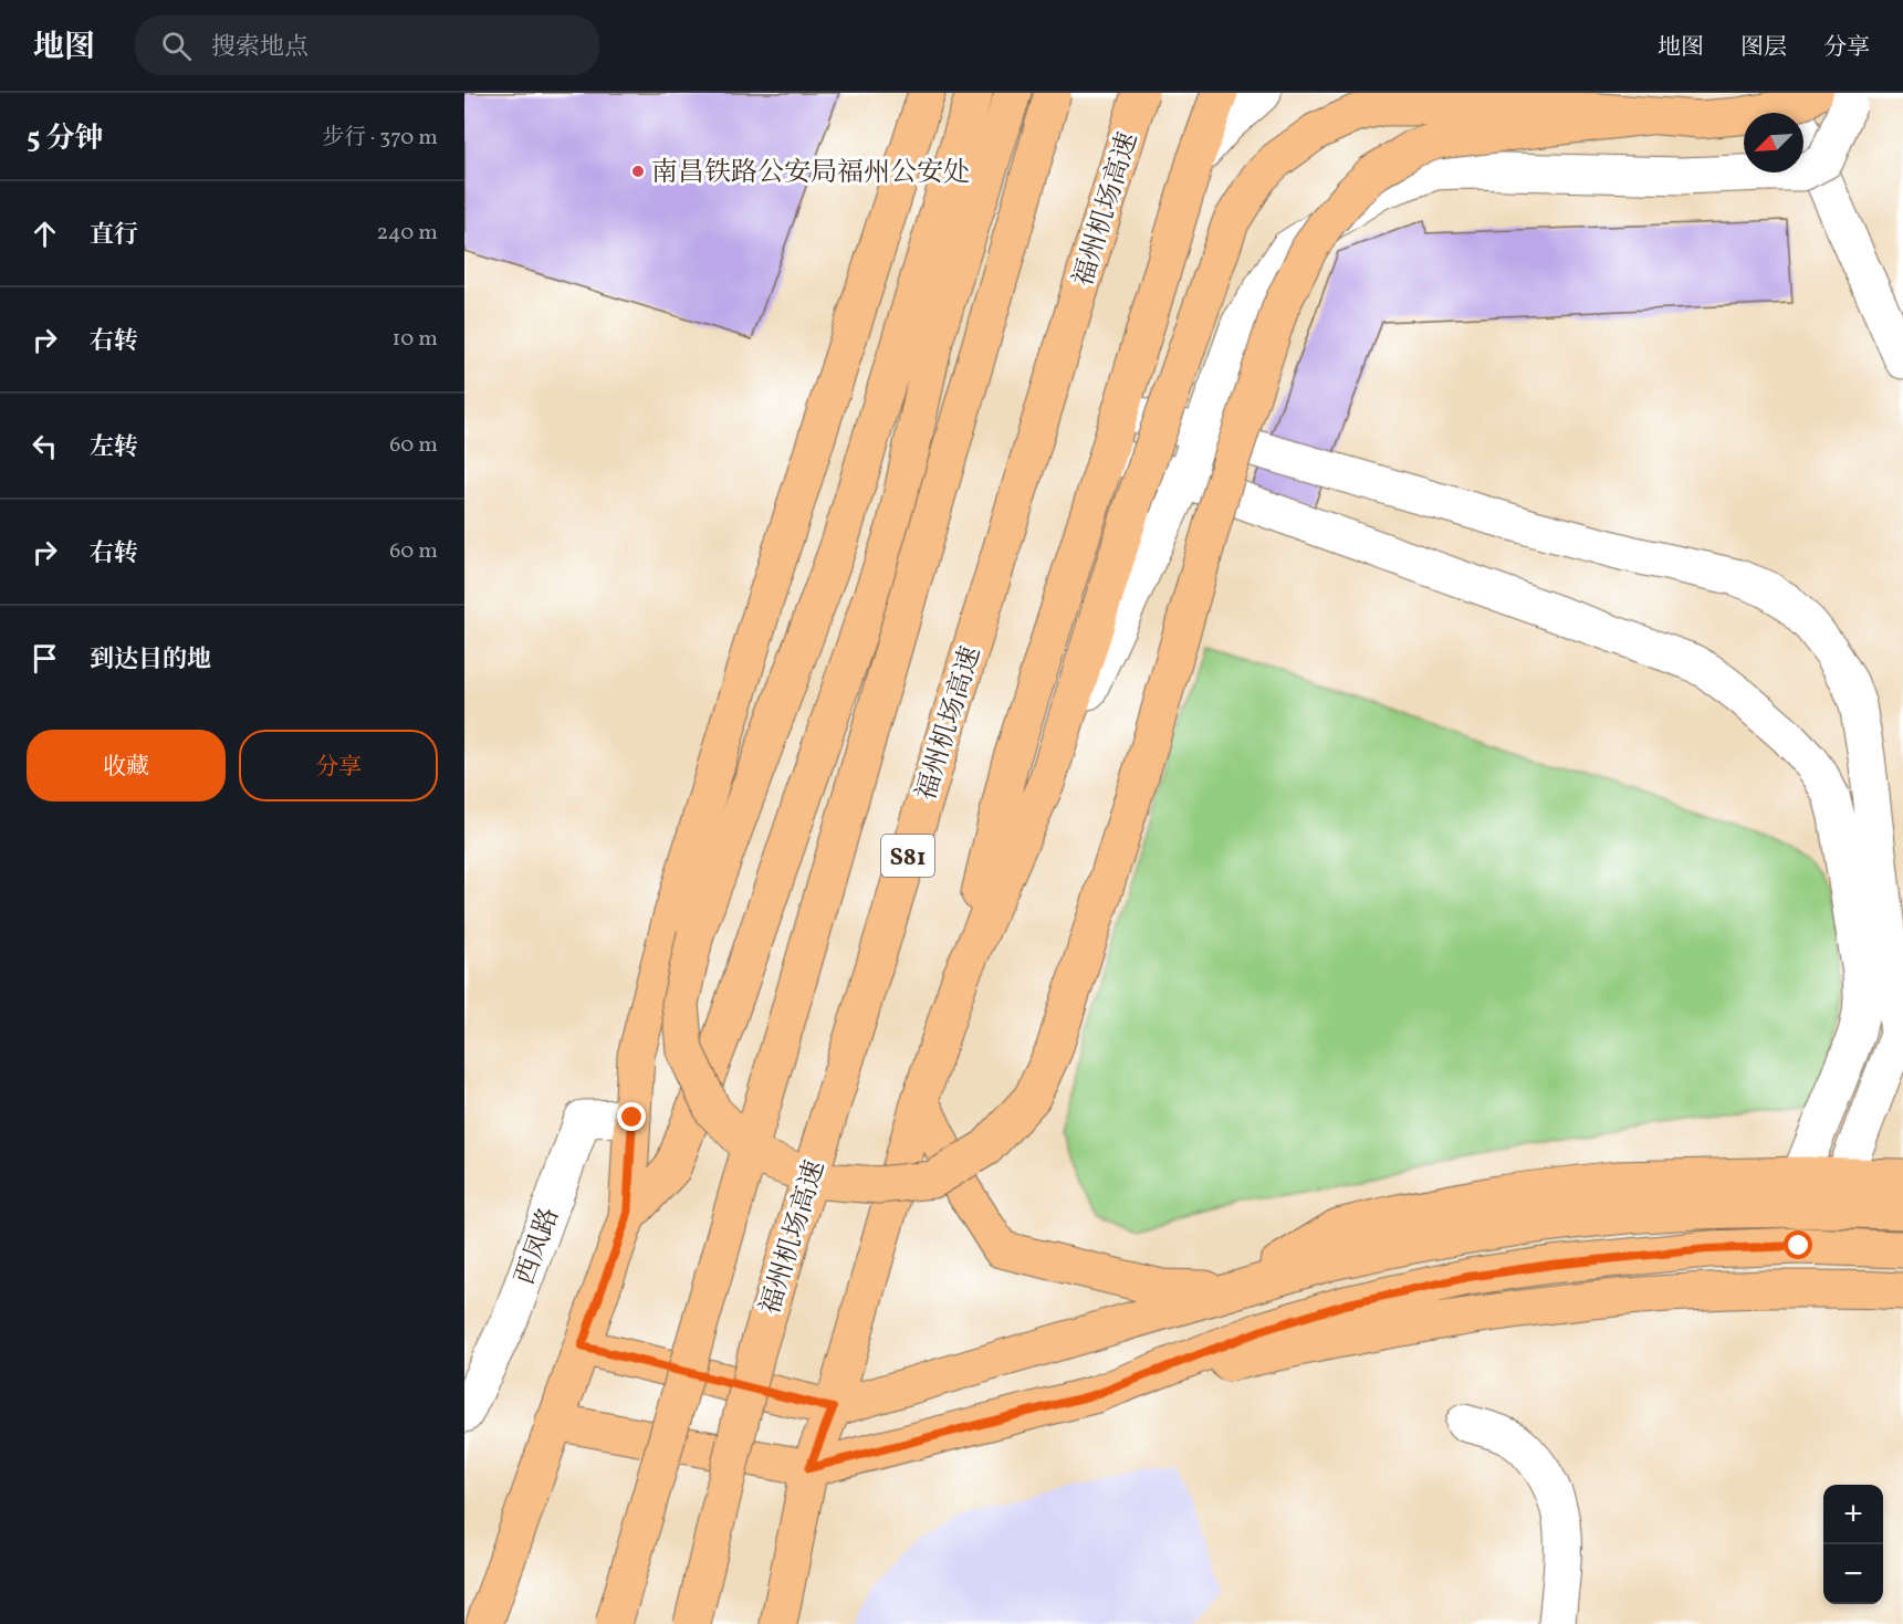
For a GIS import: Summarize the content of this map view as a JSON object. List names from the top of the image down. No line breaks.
{"streets":{"main road":["福州机场高速","S81"],"street":["西凤路"]},"places":["南昌铁路公安局福州公安处"],"north":"bottom left","page":{"header":"地图","search":"搜索地点","nav":["地图","图层","分享"],"heading":["5 分钟","步行 · 370 m"],"list":[["直行","240 m"],["右转","10 m"],["左转","60 m"],["右转","60 m"],"到达目的地"],"buttons":["收藏","分享"],"map_buttons":["+","−"]}}
